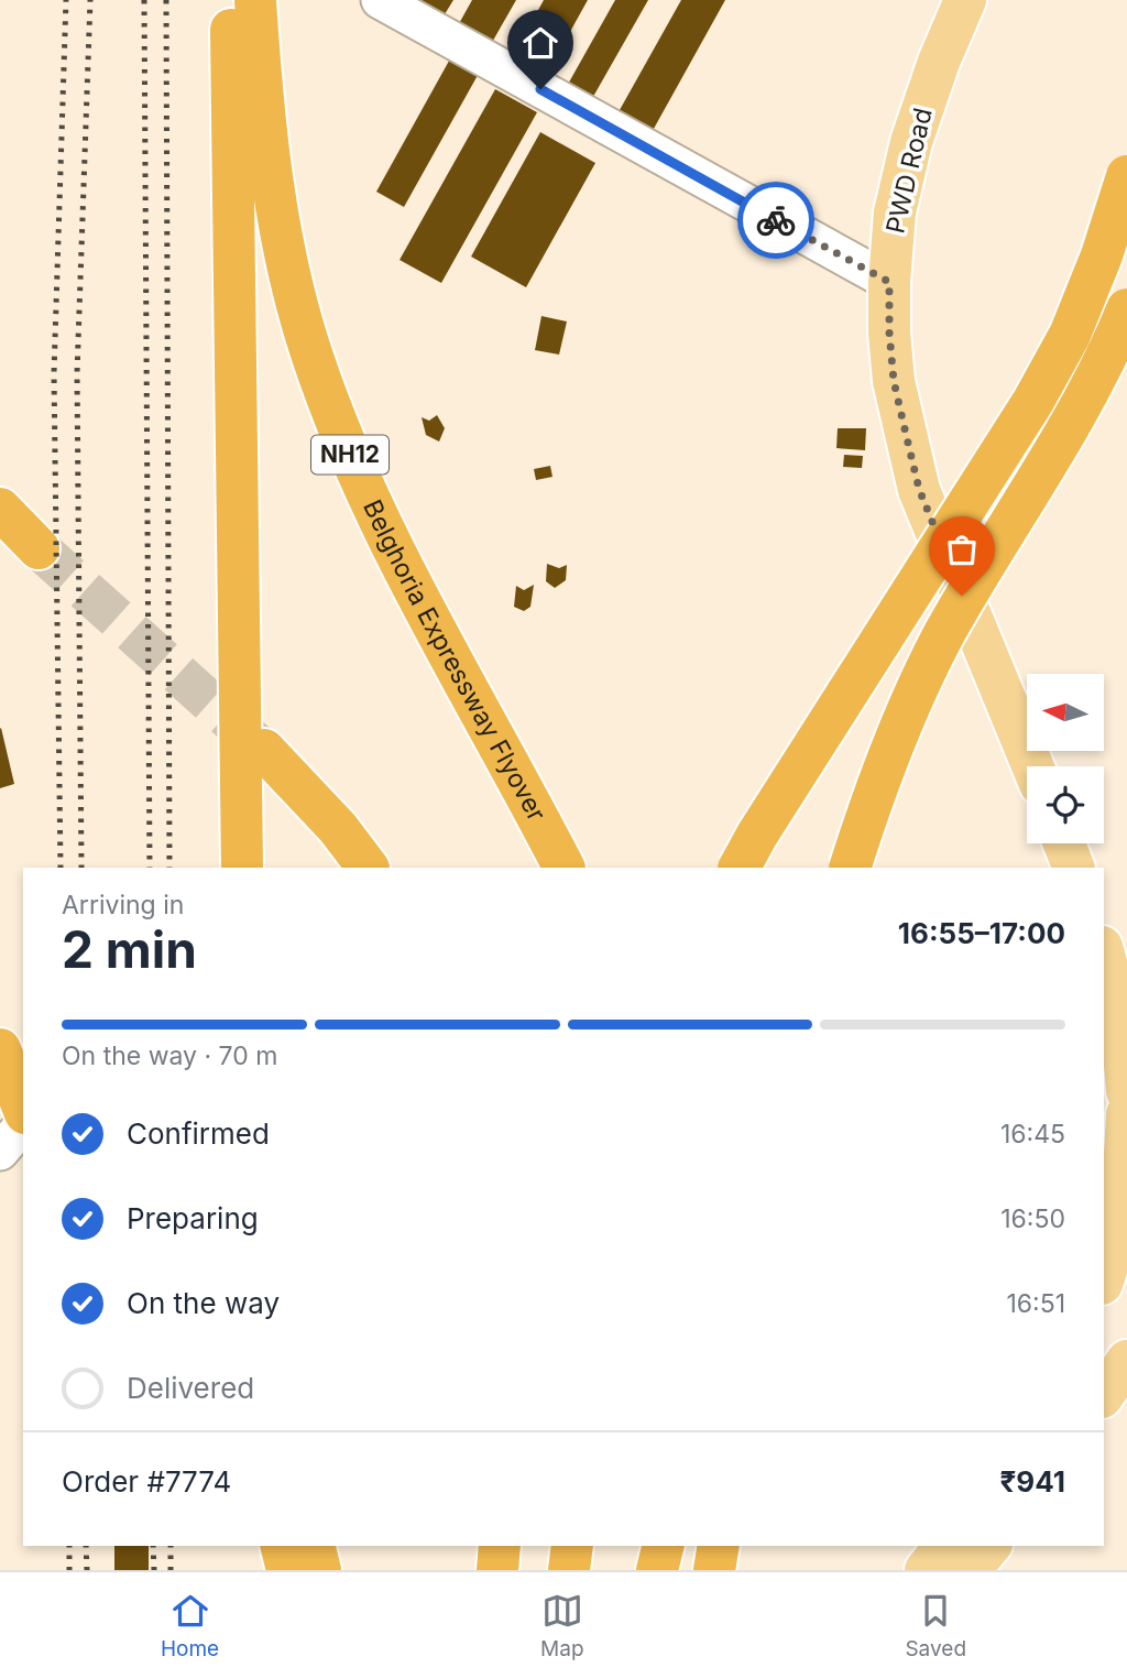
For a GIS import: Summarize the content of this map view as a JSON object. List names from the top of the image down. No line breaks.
{"streets":{"highway":["NH12","Belghoria Expressway Flyover"],"main road":["PWD Road"]},"north":"left","page":{"heading":["2 min","Arriving in","16:55–17:00"],"panel":["Order #7774","₹941"],"bar":"On the way · 70 m","list":[["Confirmed","16:45"],["Preparing","16:50"],["On the way","16:51"],"Delivered"],"tabs":["Home","Map","Saved"]}}
